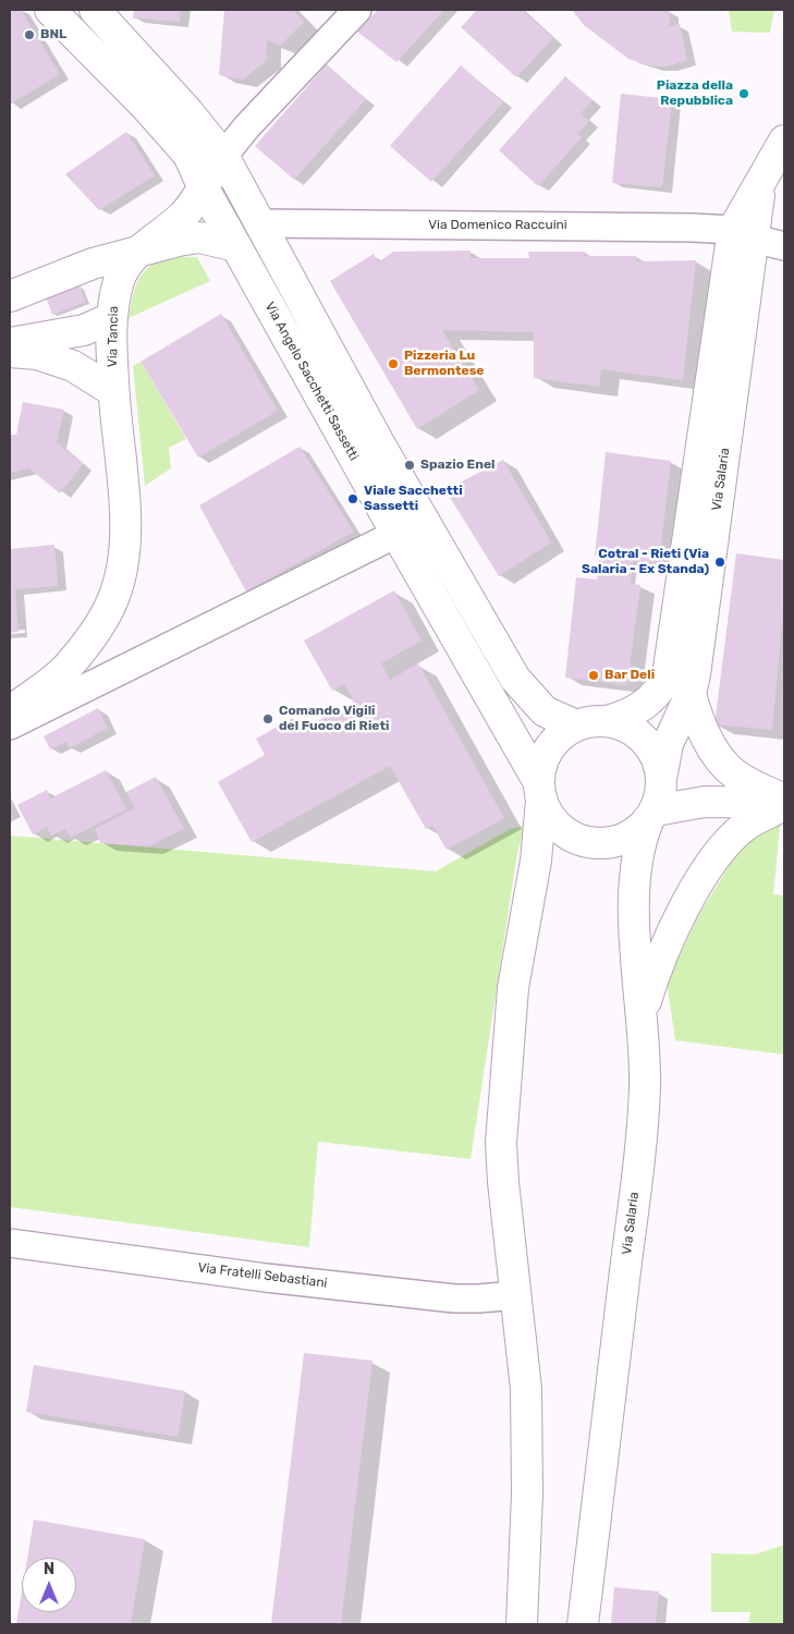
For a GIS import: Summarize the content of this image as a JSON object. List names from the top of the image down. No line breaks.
{"streets":{"main road":["Via Tancia","Via Angelo Sacchetti Sassetti","Via Salaria"],"street":["Via Domenico Raccuini","Via Fratelli Sebastiani"]},"crossings":[["Via Domenico Raccuini","Via Salaria"],["Via Tancia","Via Angelo Sacchetti Sassetti"],["Via Angelo Sacchetti Sassetti","Via Salaria"]],"places":["BNL","Piazza della Repubblica","Pizzeria Lu Bermontese","Spazio Enel","Viale Sacchetti Sassetti","Cotral - Rieti (Via Salaria - Ex Standa)","Bar Deli","Comando Vigili del Fuoco di Rieti"],"north":"top"}
